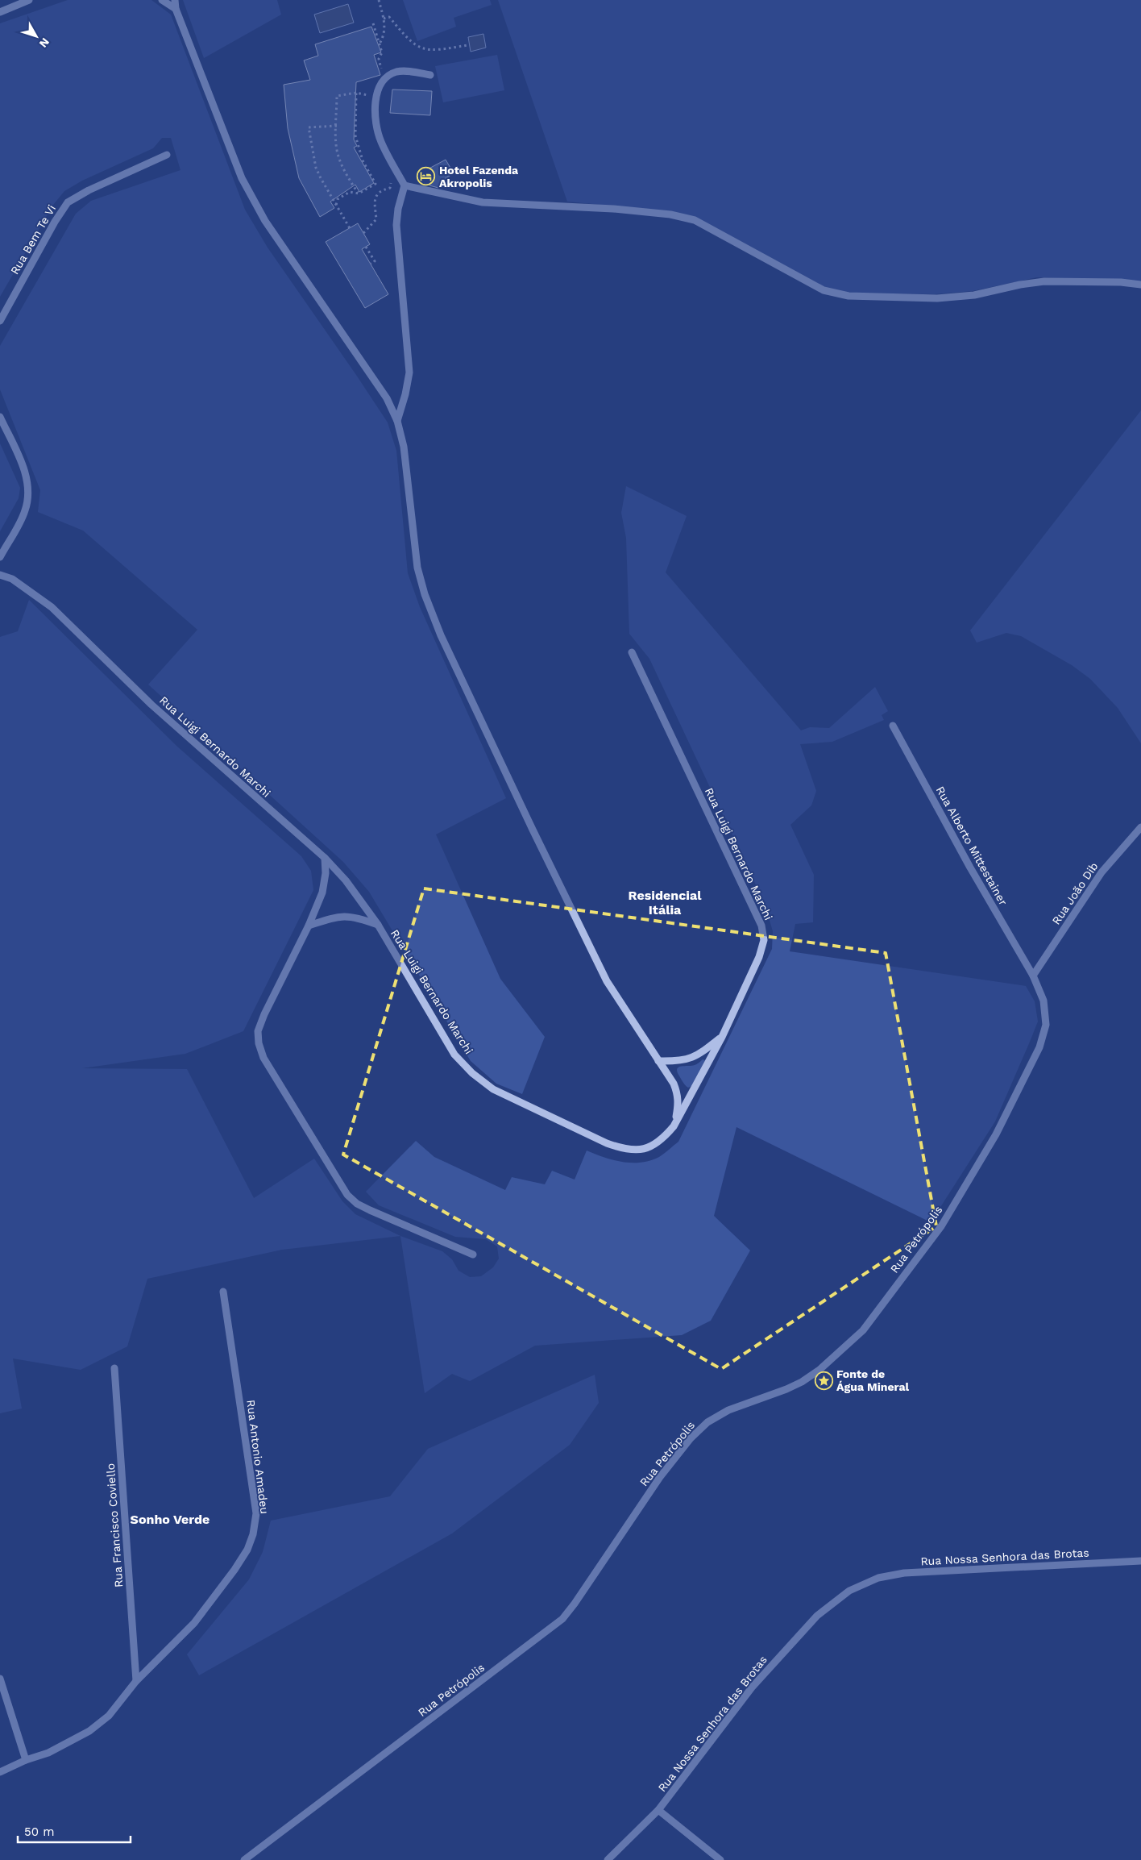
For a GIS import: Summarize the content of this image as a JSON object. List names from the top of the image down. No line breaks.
{"streets":{"street":["Rua Bem Te Vi","Rua Luigi Bernardo Marchi","Rua Alberto Mittestainer","Rua João Dib","Rua Petrópolis","Rua Antonio Amadeu","Rua Francisco Coviello","Rua Nossa Senhora das Brotas"]},"crossings":[["Rua Alberto Mittestainer","Rua João Dib"],["Rua Alberto Mittestainer","Rua Petrópolis"],["Rua João Dib","Rua Petrópolis"],["Rua Antonio Amadeu","Rua Francisco Coviello"]],"districts":["Residencial Itália","Sonho Verde"],"places":{"hotel":["Hotel Fazenda Akropolis"],"place":["Fonte de Água Mineral"]},"scale_bar":"50 m","north":"bottom right"}
